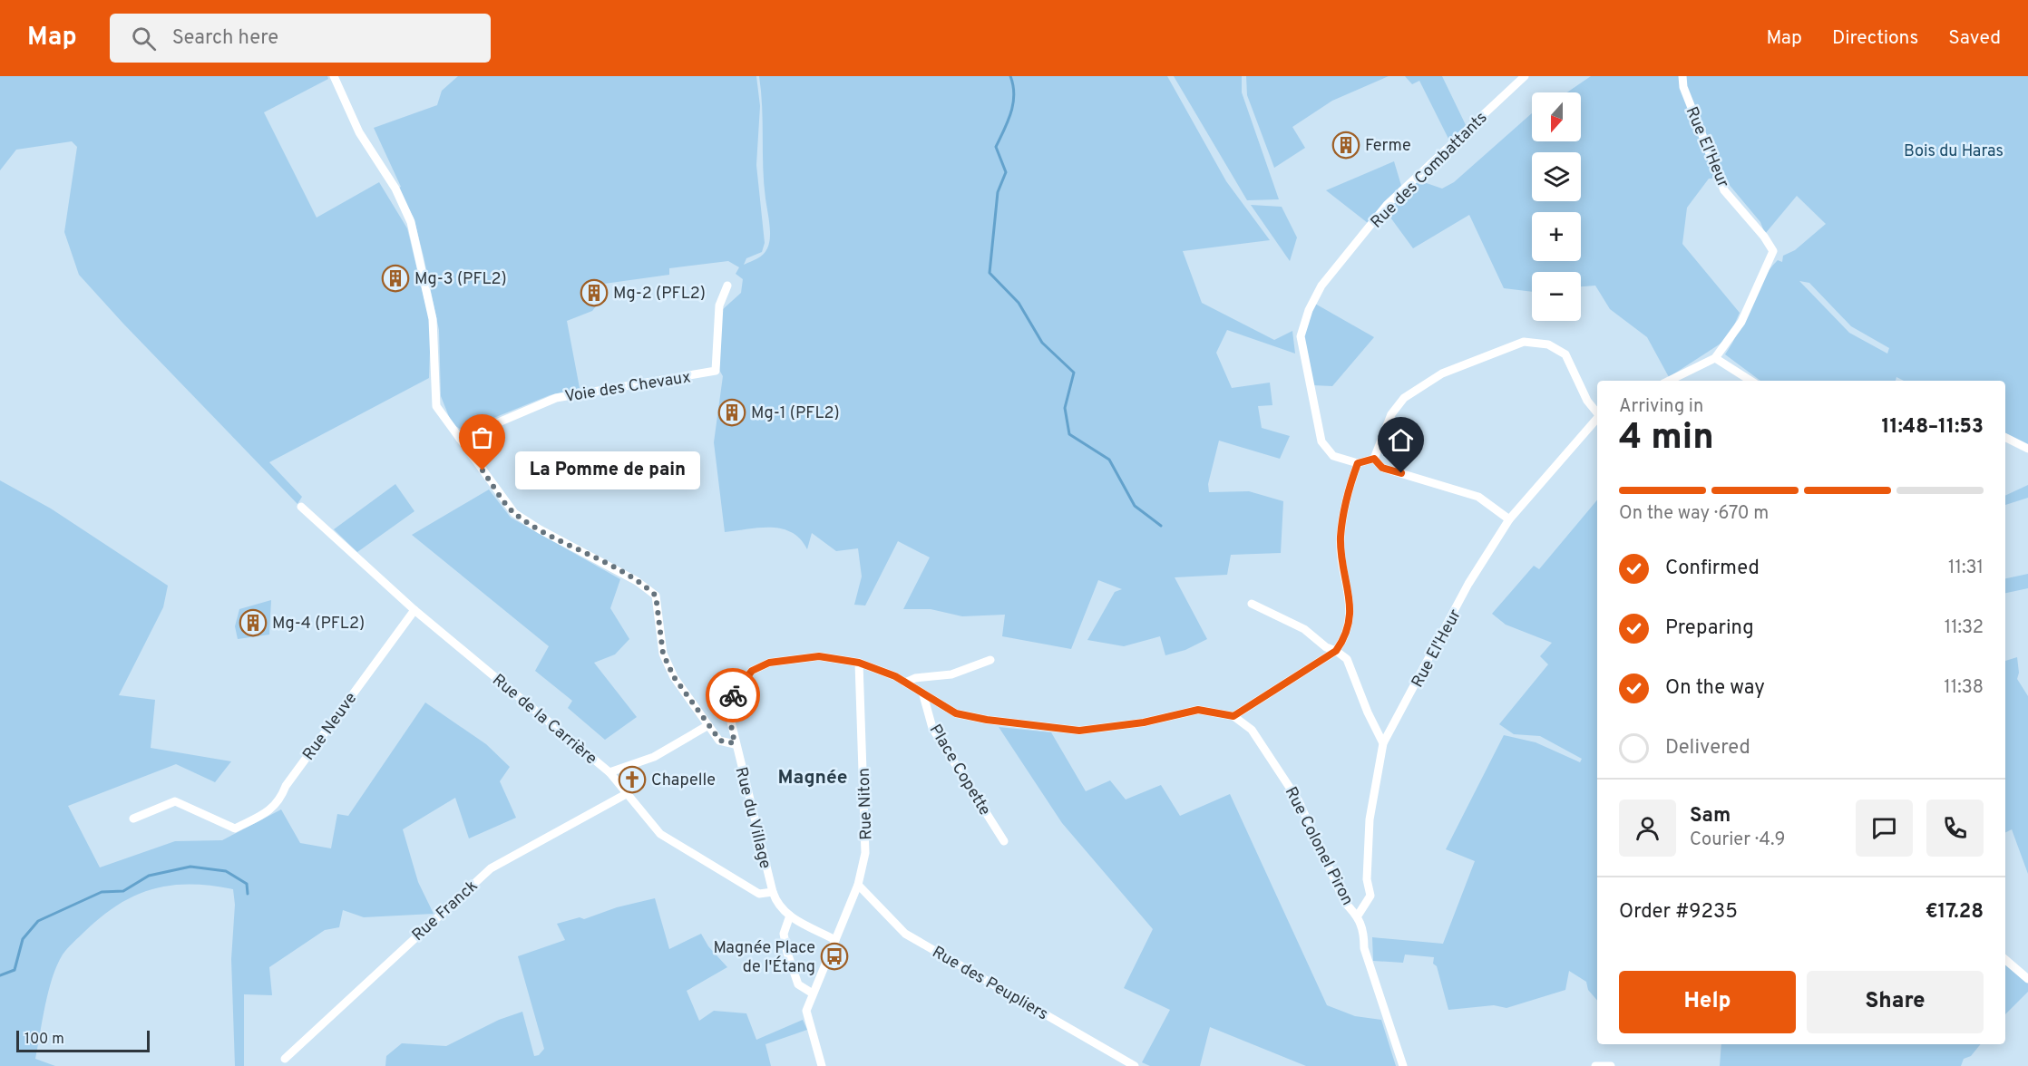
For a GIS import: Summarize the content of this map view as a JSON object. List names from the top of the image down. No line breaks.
{"streets":{"street":["Rue El'Heur","Rue des Combattants","Voie des Chevaux","Rue de la Carrière","Rue Neuve","Place Copette","Rue Niton","Rue du Village","Rue Colonel Piron","Rue Franck","Rue des Peupliers"]},"crossings":[["Rue El'Heur","Rue Colonel Piron"],["Voie des Chevaux","Rue du Village"],["Rue de la Carrière","Rue Neuve"],["Rue de la Carrière","Rue du Village"],["Rue de la Carrière","Rue Franck"],["Place Copette","Rue Colonel Piron"],["Rue Niton","Rue Colonel Piron"],["Rue Niton","Rue des Peupliers"],["Rue du Village","Rue Colonel Piron"]],"districts":["Magnée"],"parks":["Bois du Haras"],"places":{"building":["Ferme","Mg-3 (PFL2)","Mg-2 (PFL2)","Mg-1 (PFL2)","Mg-4 (PFL2)"],"other":["La Pomme de pain"],"church":["Chapelle"],"bus stop":["Magnée Place de l'Étang"]},"scale_bar":"100 m","north":"bottom","page":{"header":"Map","search":"Search here","nav":["Map","Directions","Saved"],"map_buttons":["+","−"],"heading":["4 min","Arriving in","11:48–11:53"],"panel":["Sam","Courier · 4.9","Order #9235","€17.28"],"bubble":"La Pomme de pain","bar":"On the way · 670 m","list":[["Confirmed","11:31"],["Preparing","11:32"],["On the way","11:38"],"Delivered"],"buttons":["Help","Share"],"scale":"100 m"}}
